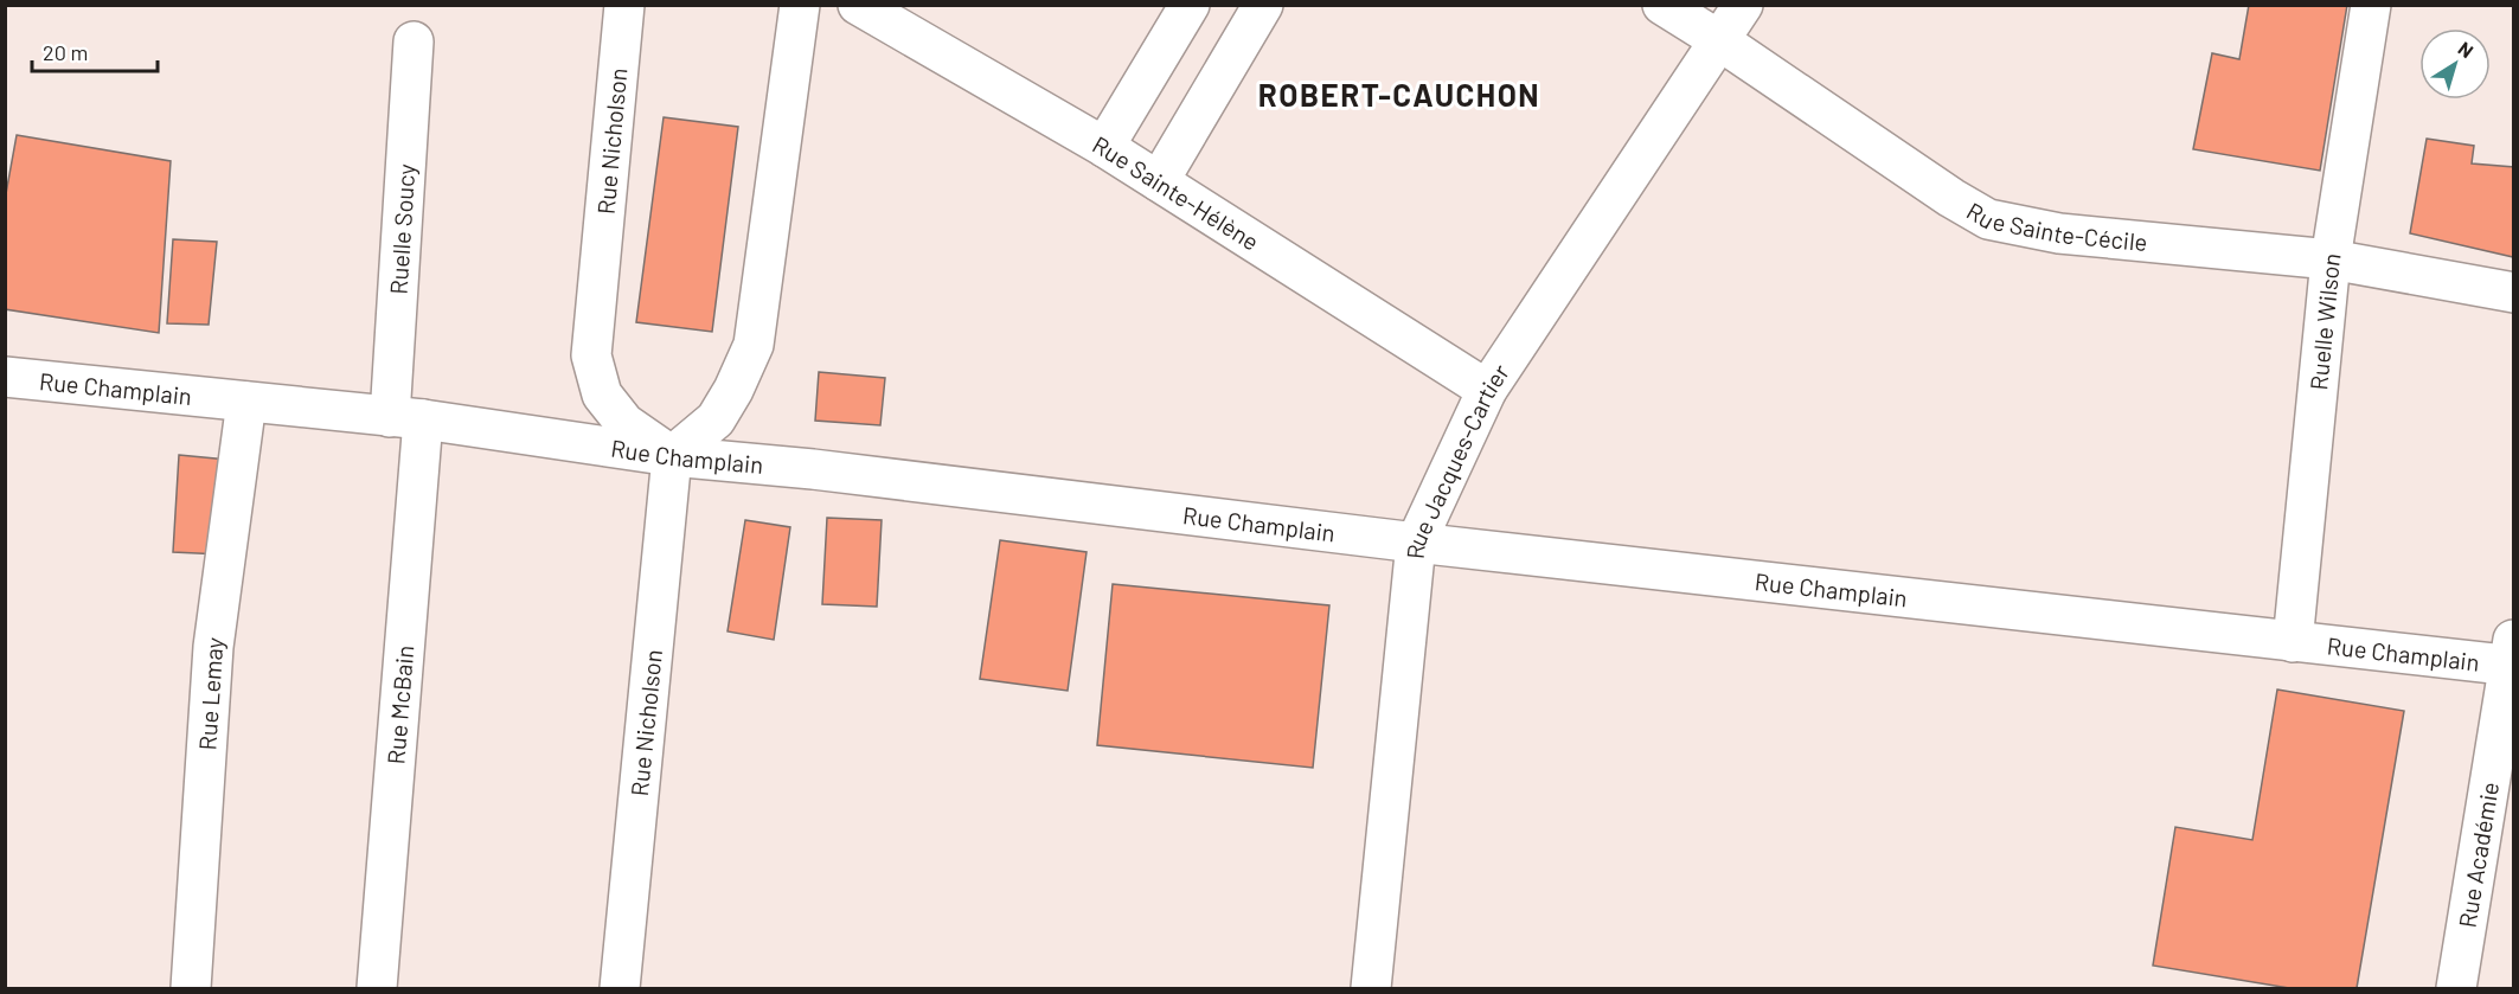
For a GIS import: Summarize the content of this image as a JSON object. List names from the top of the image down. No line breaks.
{"streets":{"street":["Rue Nicholson","Rue Sainte-Hélène","Rue Sainte-Cécile","Ruelle Soucy","Ruelle Wilson","Rue Champlain","Rue Jacques-Cartier","Rue Lemay","Rue McBain","Rue Académie"]},"crossings":[["Rue Nicholson","Rue Champlain"],["Rue Sainte-Hélène","Rue Jacques-Cartier"],["Rue Sainte-Cécile","Ruelle Wilson"],["Rue Sainte-Cécile","Rue Jacques-Cartier"],["Ruelle Soucy","Rue Champlain"],["Ruelle Soucy","Rue McBain"],["Ruelle Wilson","Rue Champlain"],["Rue Champlain","Rue Jacques-Cartier"],["Rue Champlain","Rue Lemay"],["Rue Champlain","Rue McBain"],["Rue Champlain","Rue Académie"]],"districts":["ROBERT-CAUCHON"],"scale_bar":"20 m","north":"top right"}
